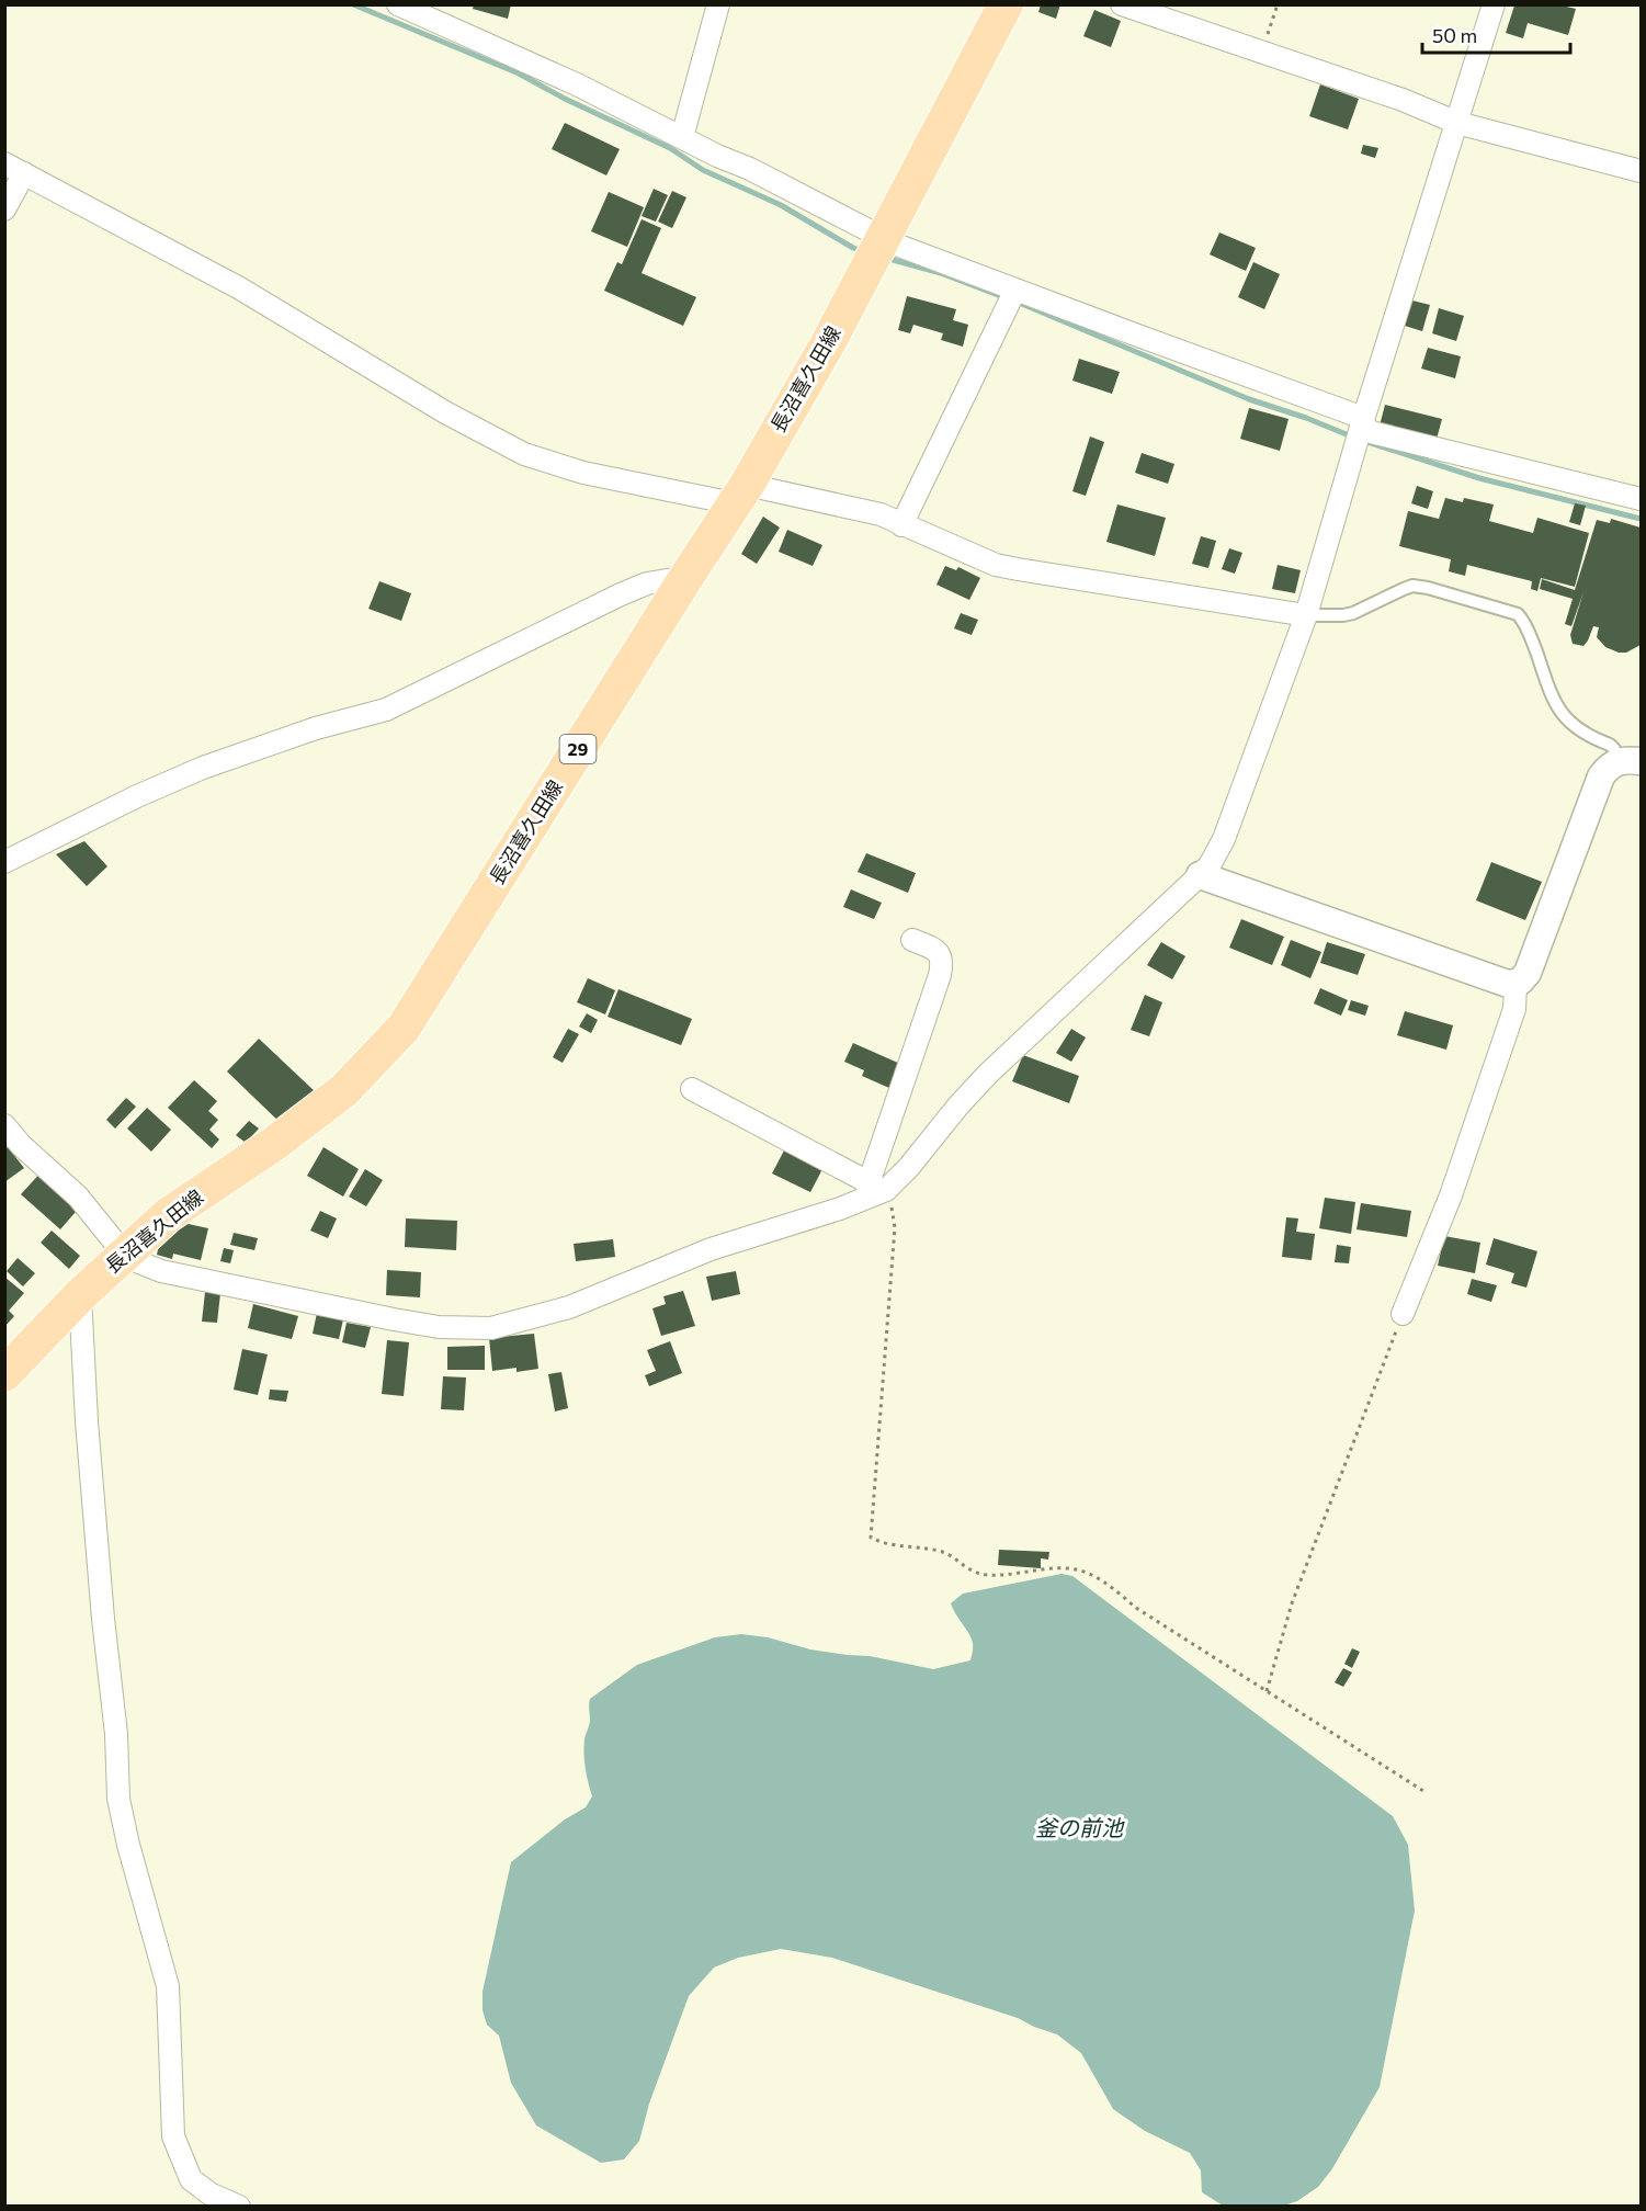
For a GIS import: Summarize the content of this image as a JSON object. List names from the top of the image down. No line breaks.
{"streets":{"main road":["長沼喜久田線","29"]},"water":["釜の前池"],"scale_bar":"50 m"}
